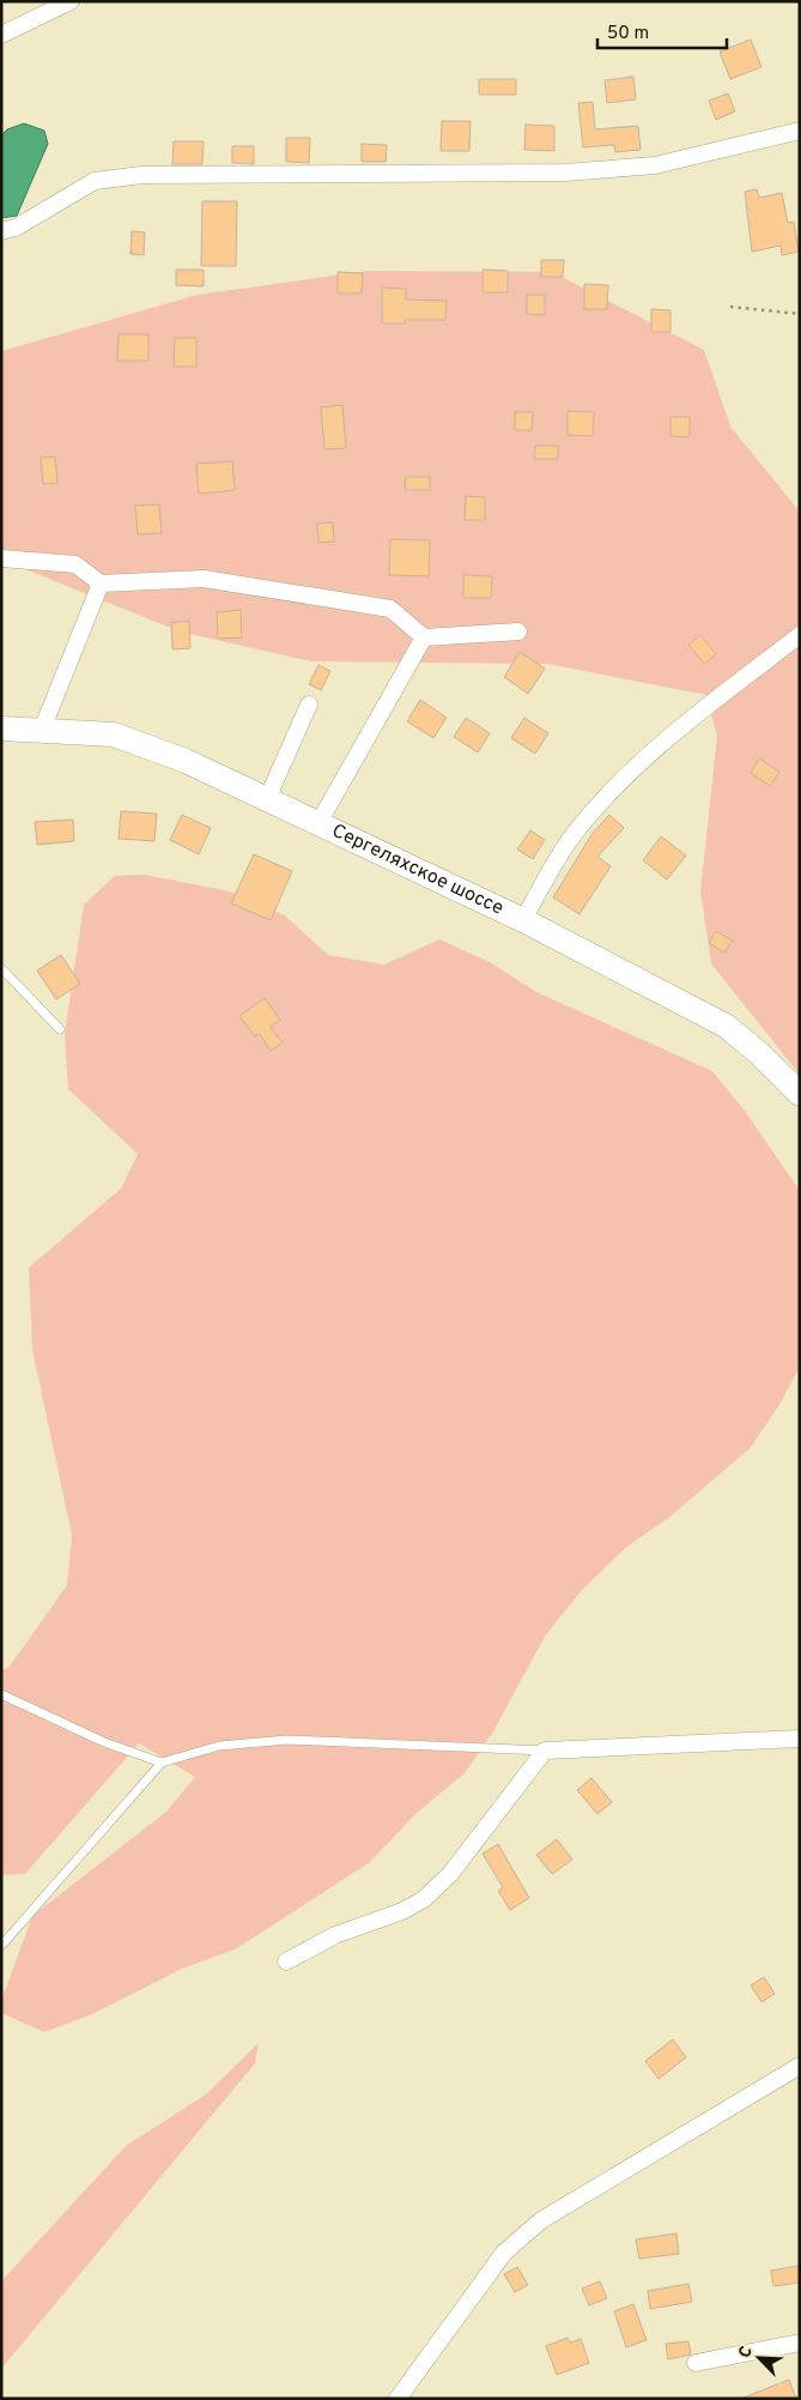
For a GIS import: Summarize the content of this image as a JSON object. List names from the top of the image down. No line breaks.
{"streets":{"main road":["Сергеляхское шоссе"]},"scale_bar":"50 m","north":"top left"}
